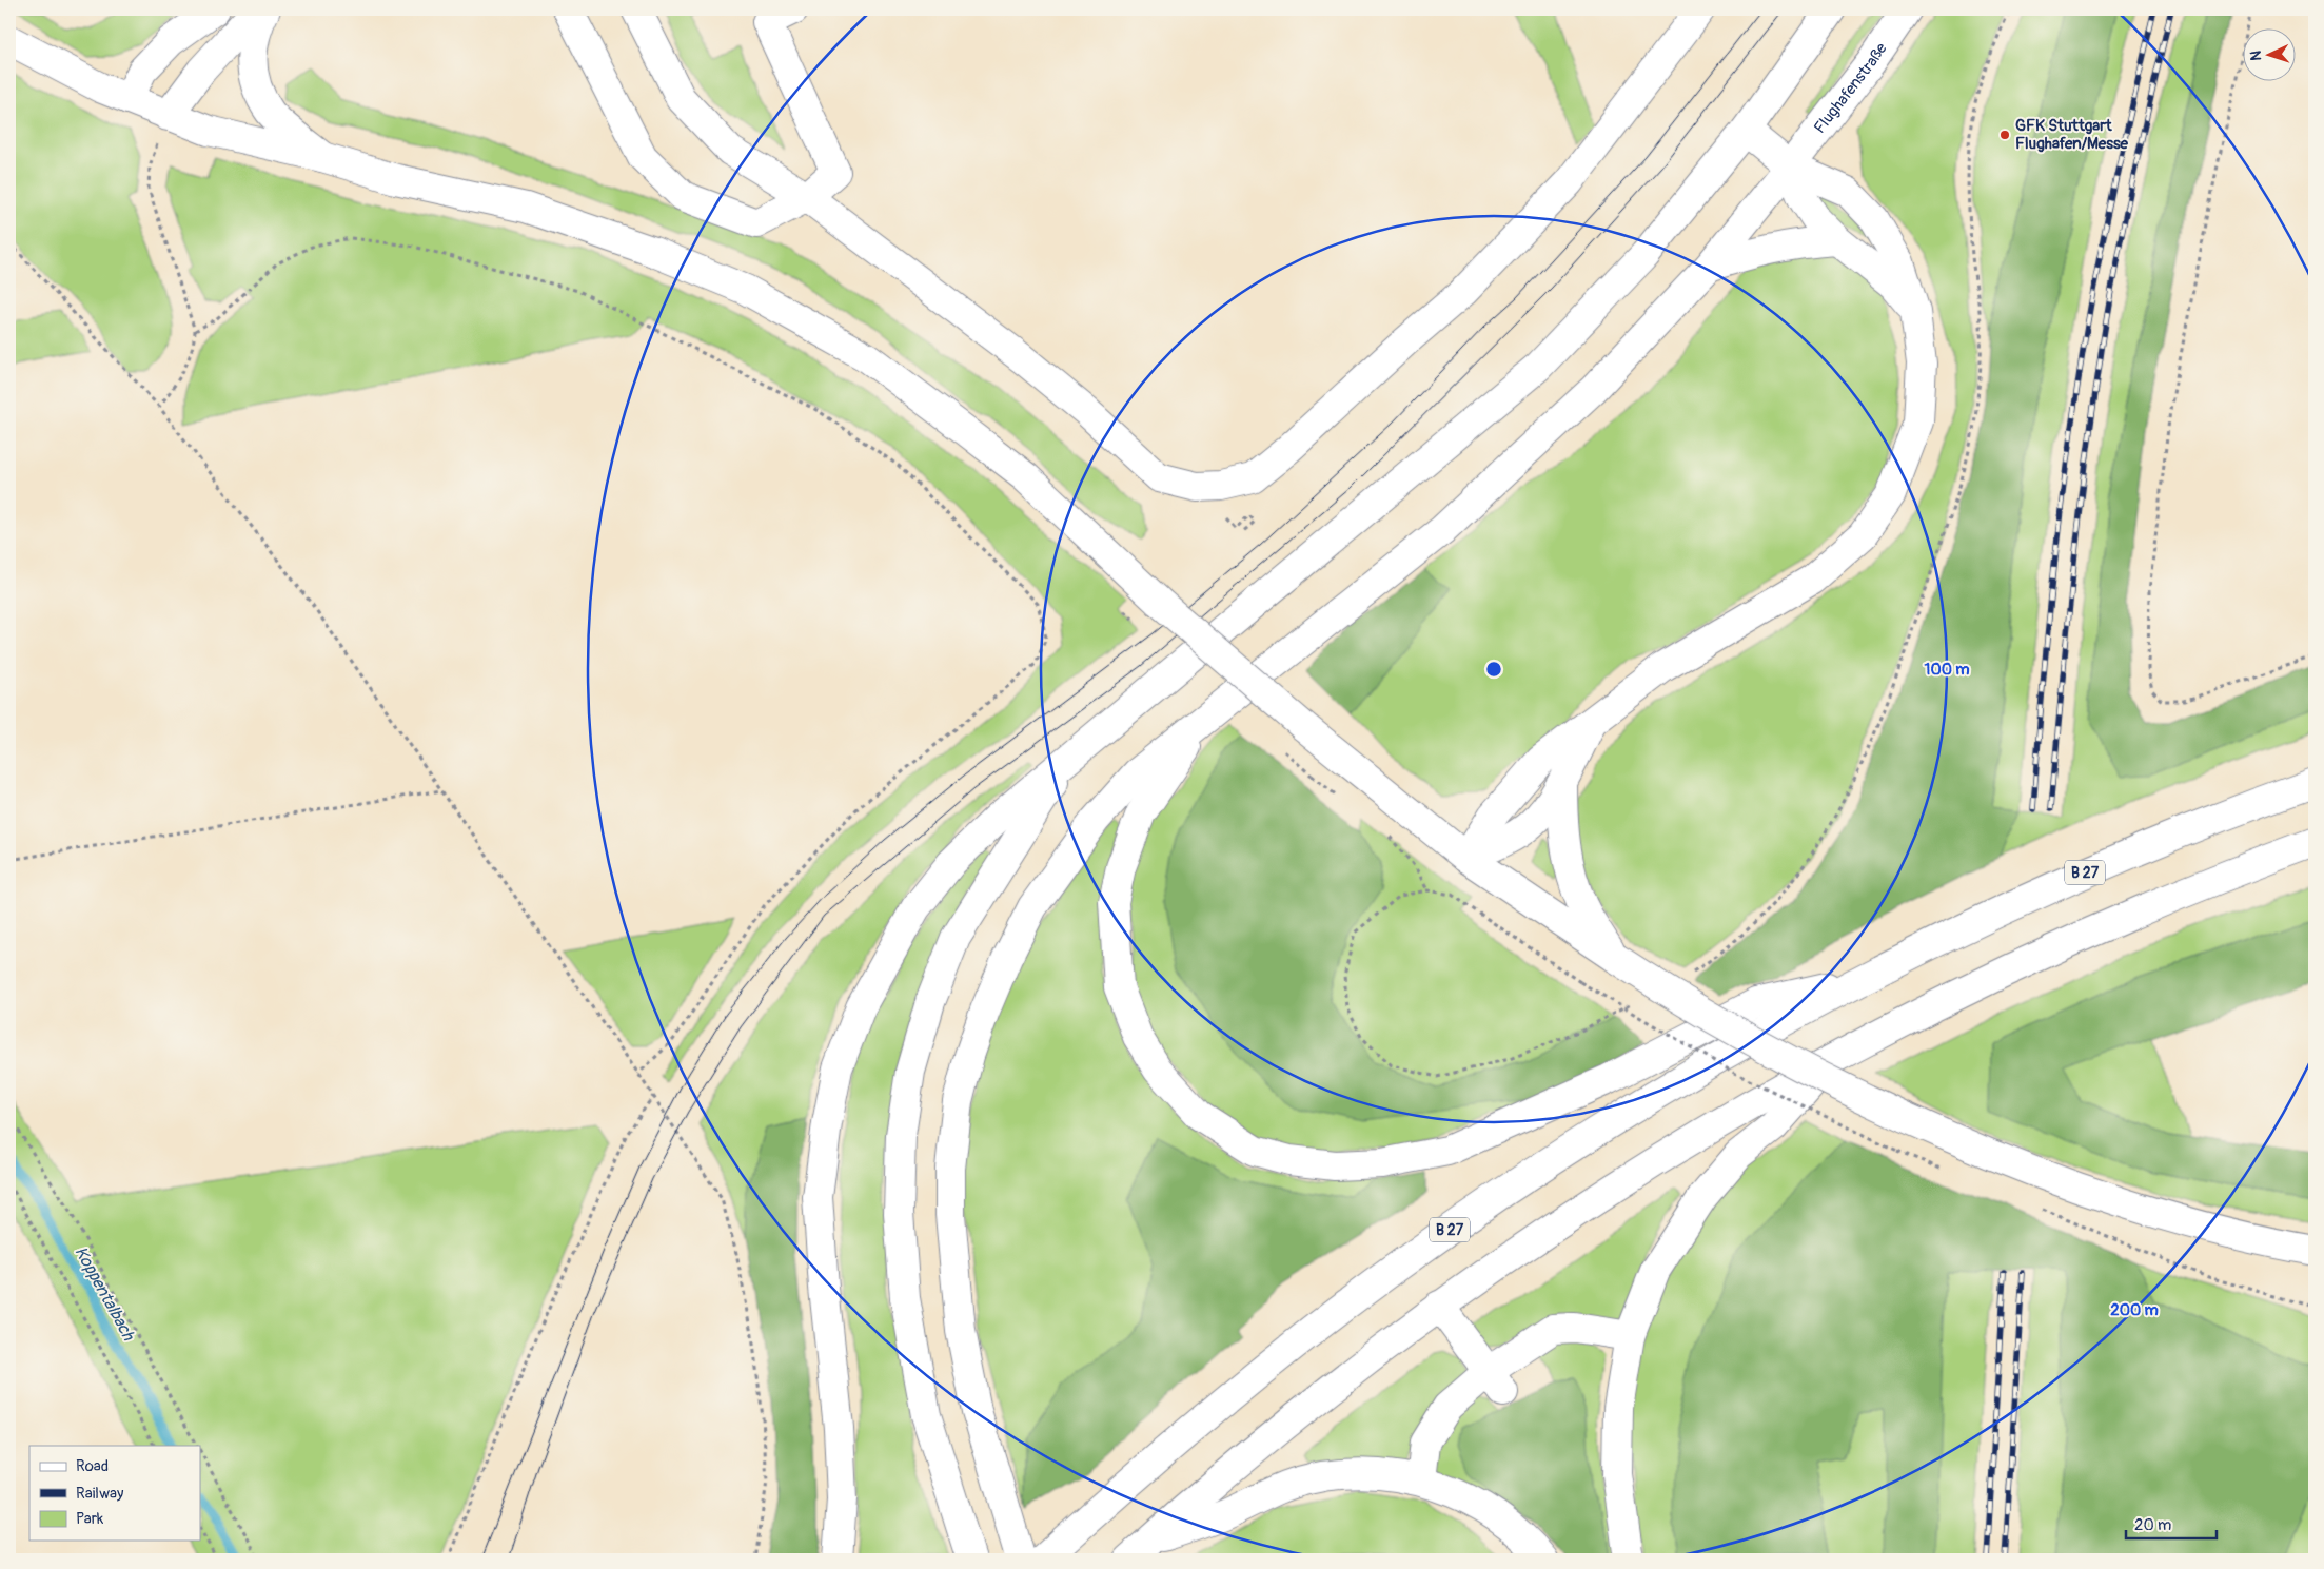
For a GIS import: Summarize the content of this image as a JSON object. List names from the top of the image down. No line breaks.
{"streets":{"main road":["Flughafenstraße","B 27"]},"water":["Koppentalbach"],"places":["GFK Stuttgart Flughafen/Messe"],"legend":["Road","Railway","Park"],"scale_bar":"20 m","north":"left","rings":["100 m","200 m"]}
